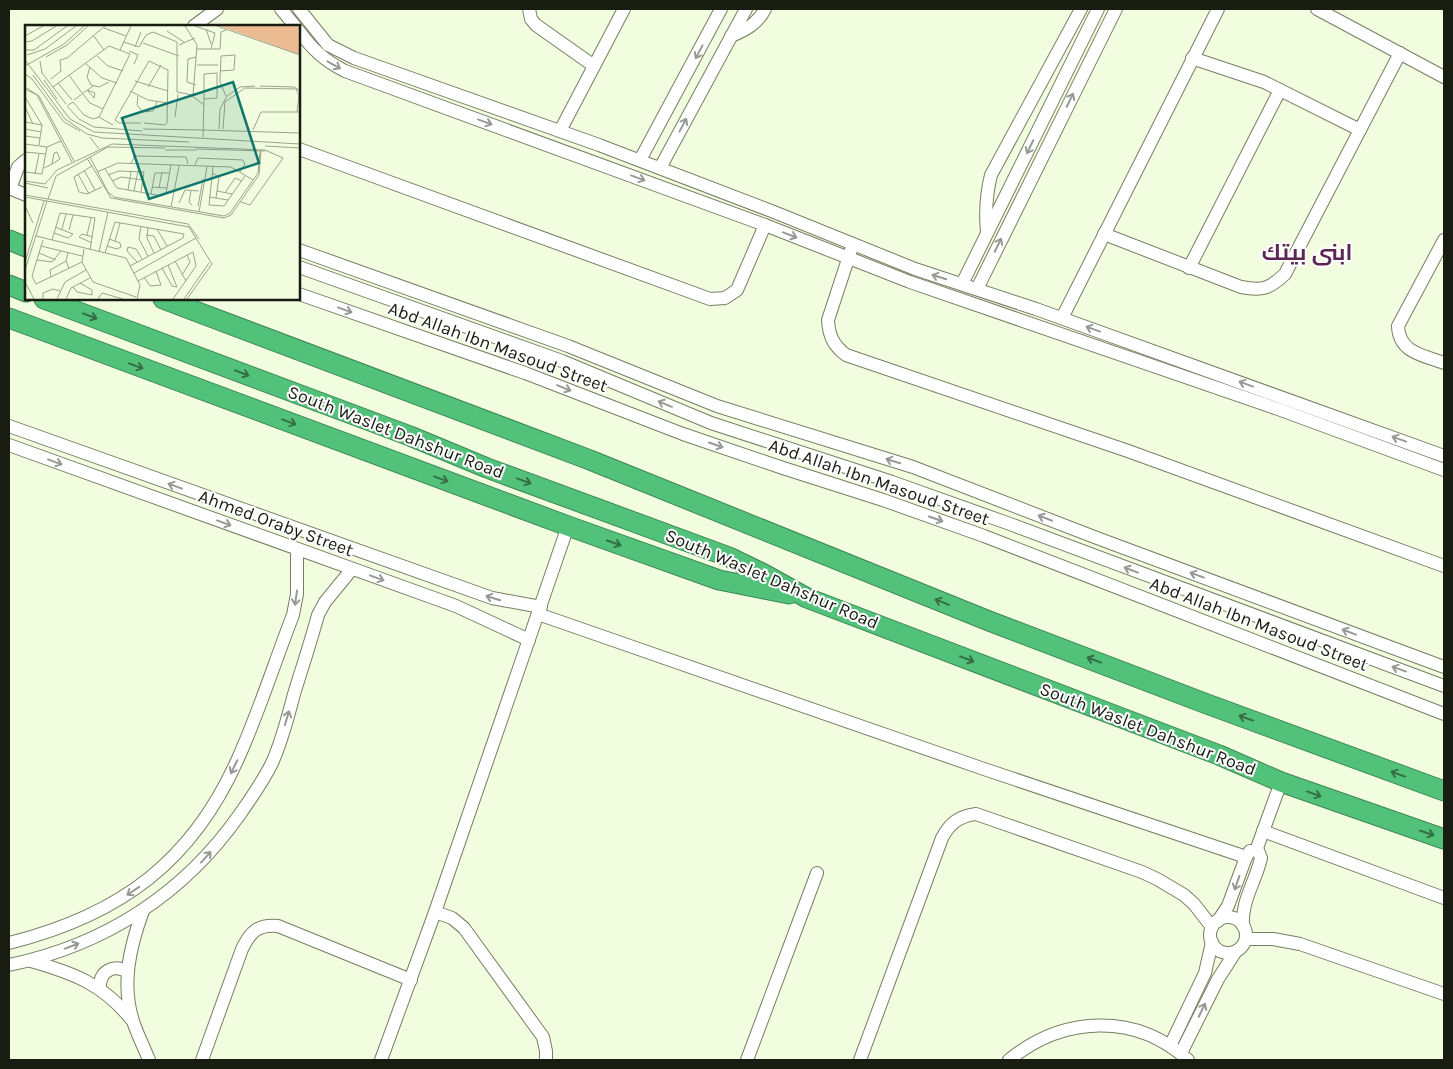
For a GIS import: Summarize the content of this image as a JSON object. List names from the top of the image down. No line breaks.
{"streets":{"highway":["South Waslet Dahshur Road"],"street":["Abd Allah Ibn Masoud Street","Ahmed Oraby Street"]},"districts":["ابنى بيتك"]}
